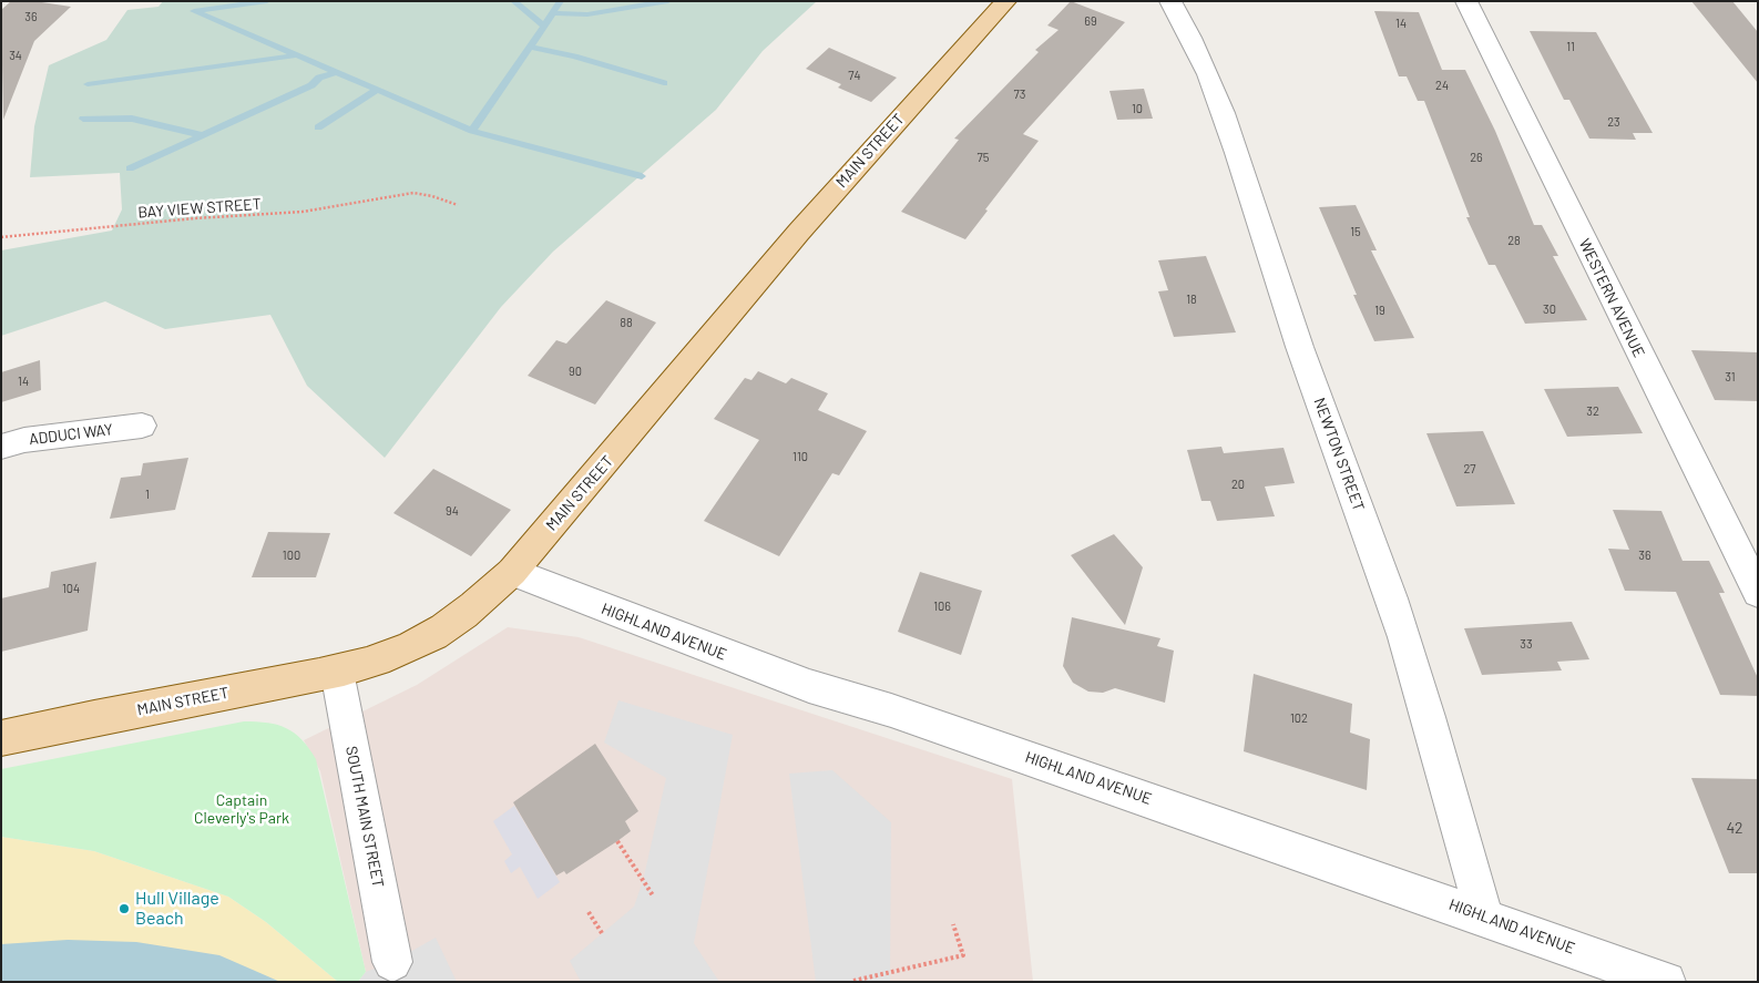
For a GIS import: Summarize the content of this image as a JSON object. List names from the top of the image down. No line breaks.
{"streets":{"main road":["MAIN STREET"],"street":["WESTERN AVENUE","ADDUCI WAY","NEWTON STREET","HIGHLAND AVENUE","SOUTH MAIN STREET"],"path":["BAY VIEW STREET"]},"crossings":[["MAIN STREET","HIGHLAND AVENUE"],["MAIN STREET","SOUTH MAIN STREET"],["NEWTON STREET","HIGHLAND AVENUE"]],"parks":["Captain Cleverly's Park"],"places":["Hull Village Beach"],"house_numbers":["36","69","14","11","34","74","24","73","10","23","75","26","15","28","18","30","19","88","90","31","14","32","110","27","20","1","94","100","36","104","106","33","102","42"]}
